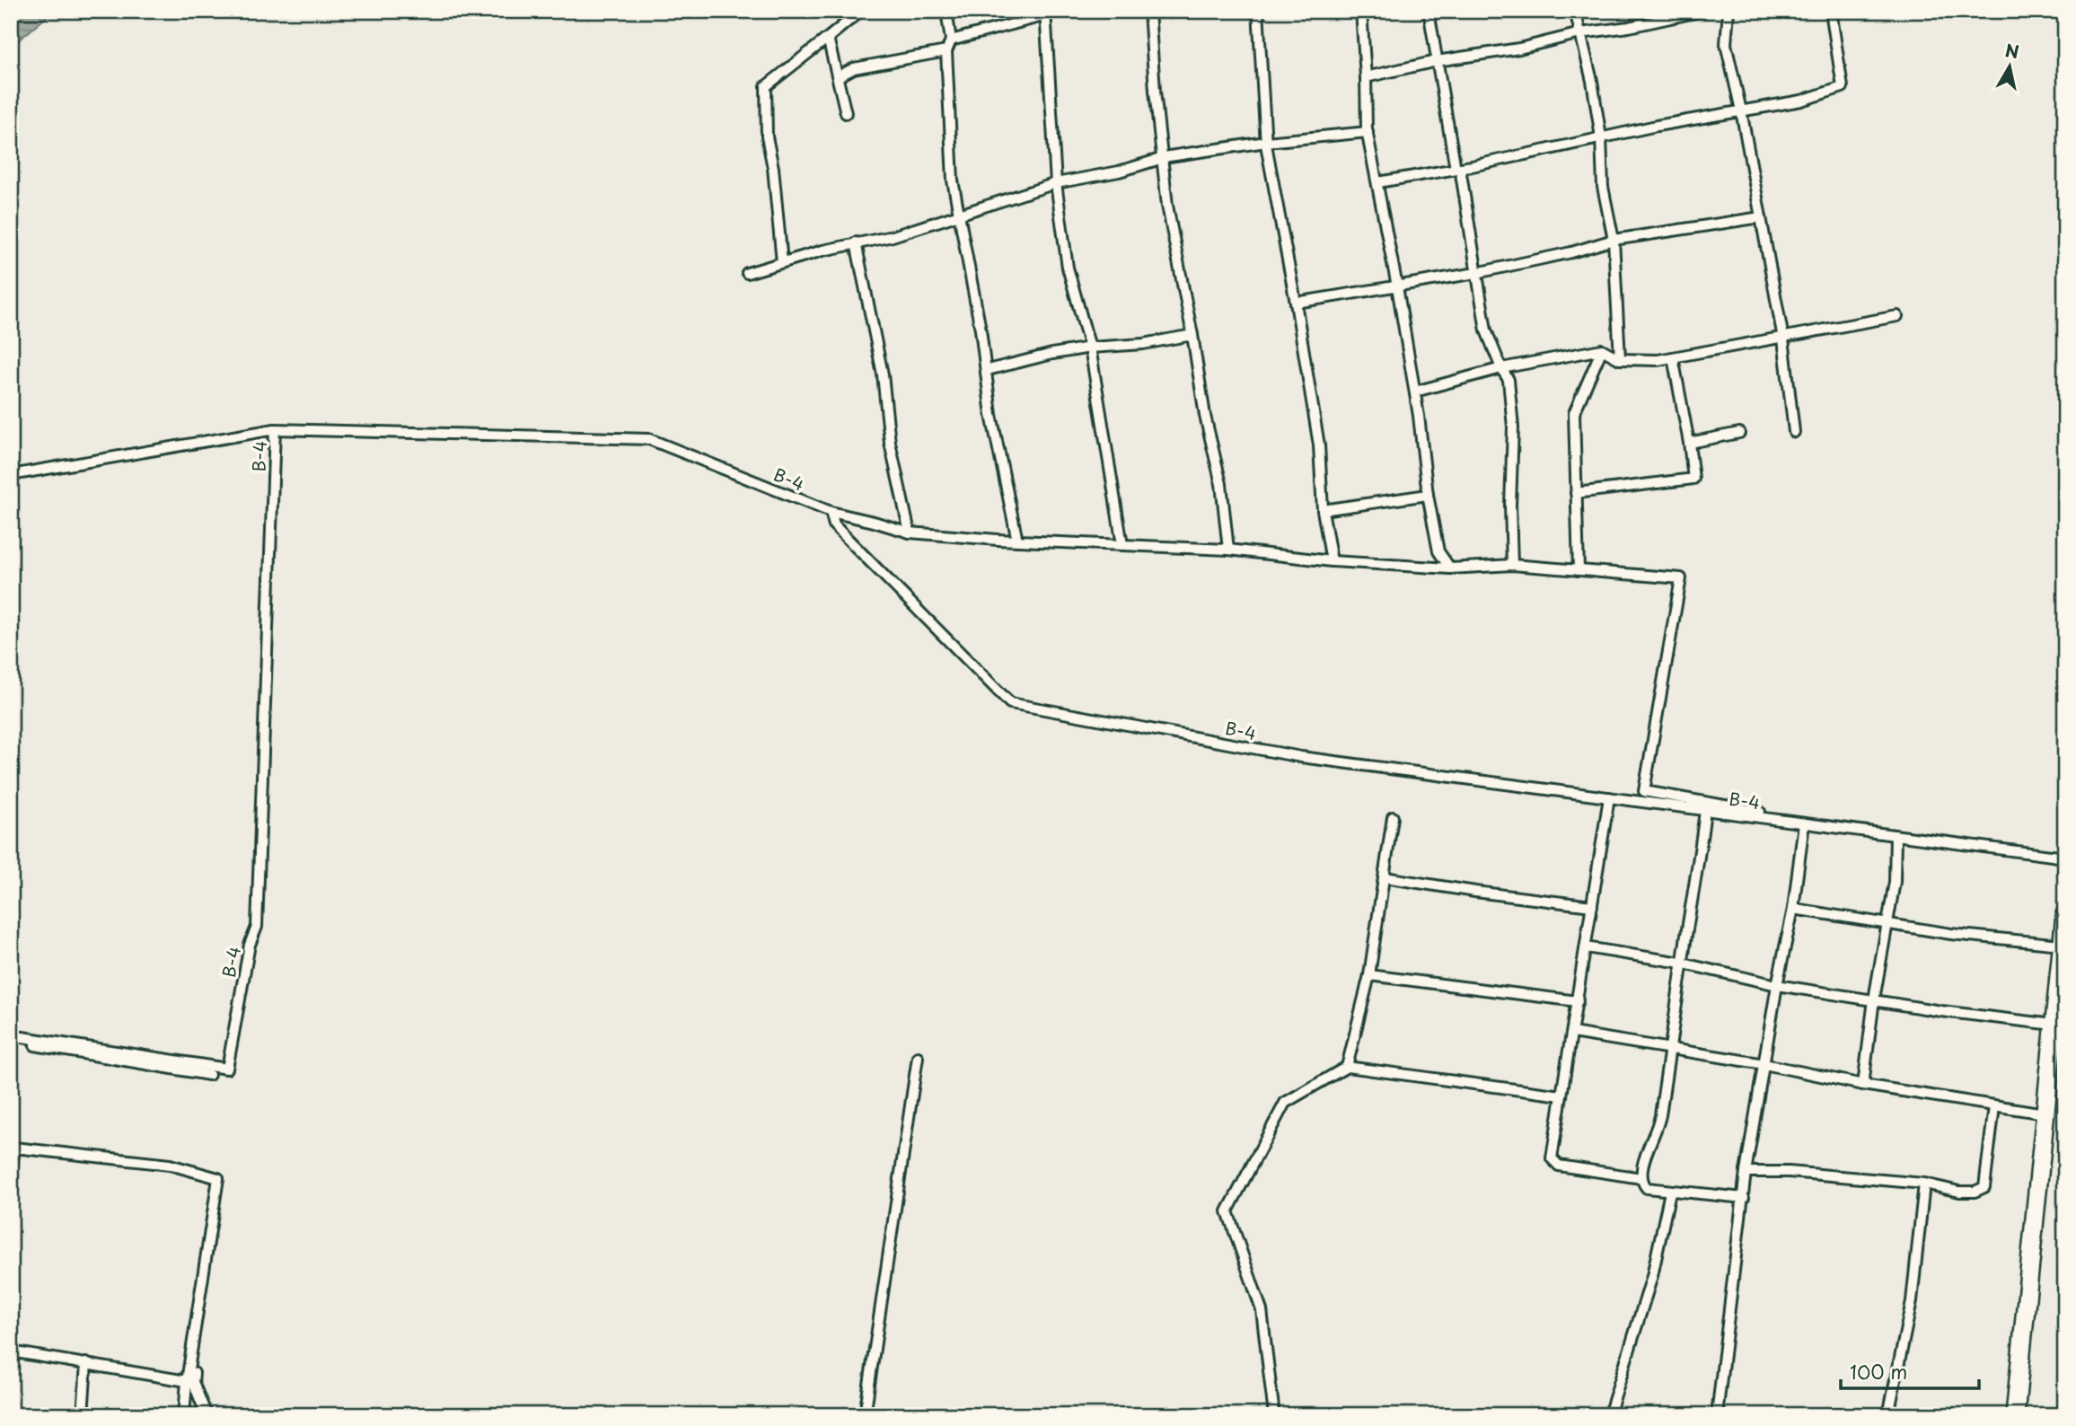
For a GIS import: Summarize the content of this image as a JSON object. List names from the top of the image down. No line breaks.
{"streets":{"street":["B-4"]},"scale_bar":"100 m","north":"top"}
